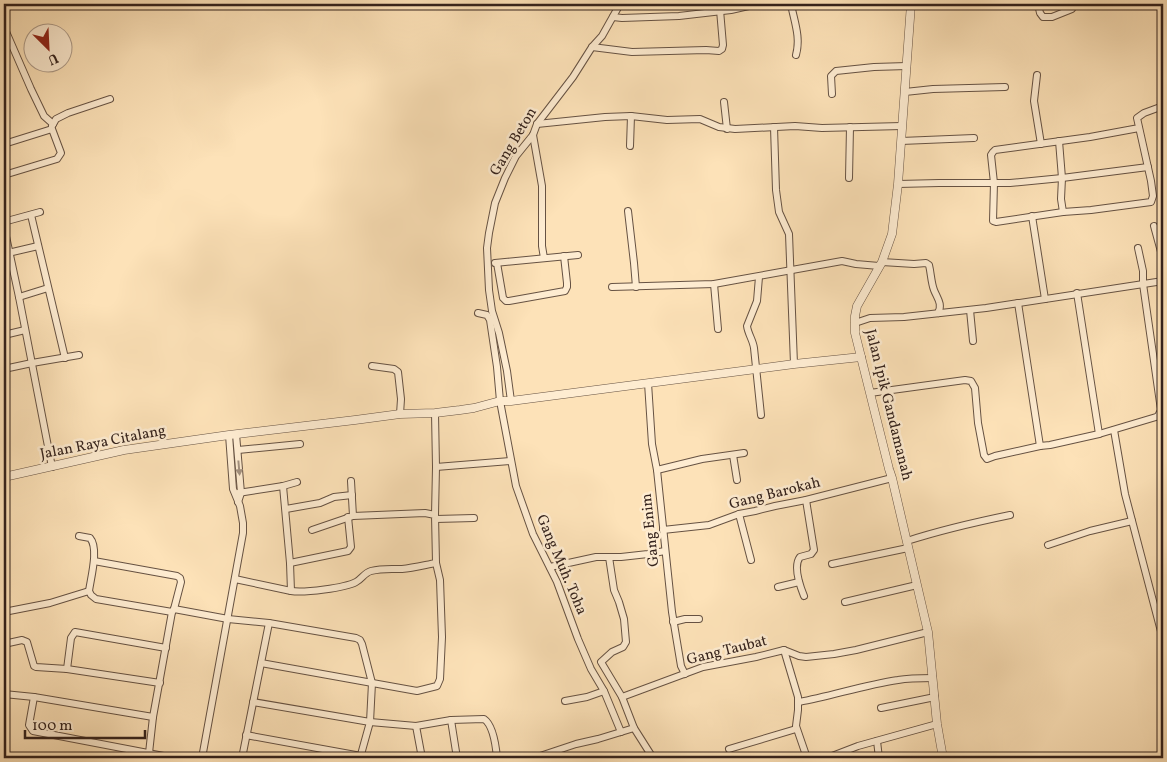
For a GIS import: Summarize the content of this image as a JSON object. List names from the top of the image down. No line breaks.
{"streets":{"street":["Gang Beton","Jalan Ipik Gandamanah","Jalan Raya Citalang","Gang Barokah","Gang Enim","Gang Muh. Toha","Gang Taubat"]},"crossings":[["Gang Beton","Jalan Raya Citalang"],["Jalan Ipik Gandamanah","Jalan Raya Citalang"],["Jalan Ipik Gandamanah","Gang Barokah"],["Jalan Ipik Gandamanah","Gang Taubat"],["Jalan Raya Citalang","Gang Enim"],["Jalan Raya Citalang","Gang Muh. Toha"],["Gang Barokah","Gang Enim"],["Gang Enim","Gang Taubat"]],"scale_bar":"100 m","north":"bottom right"}
